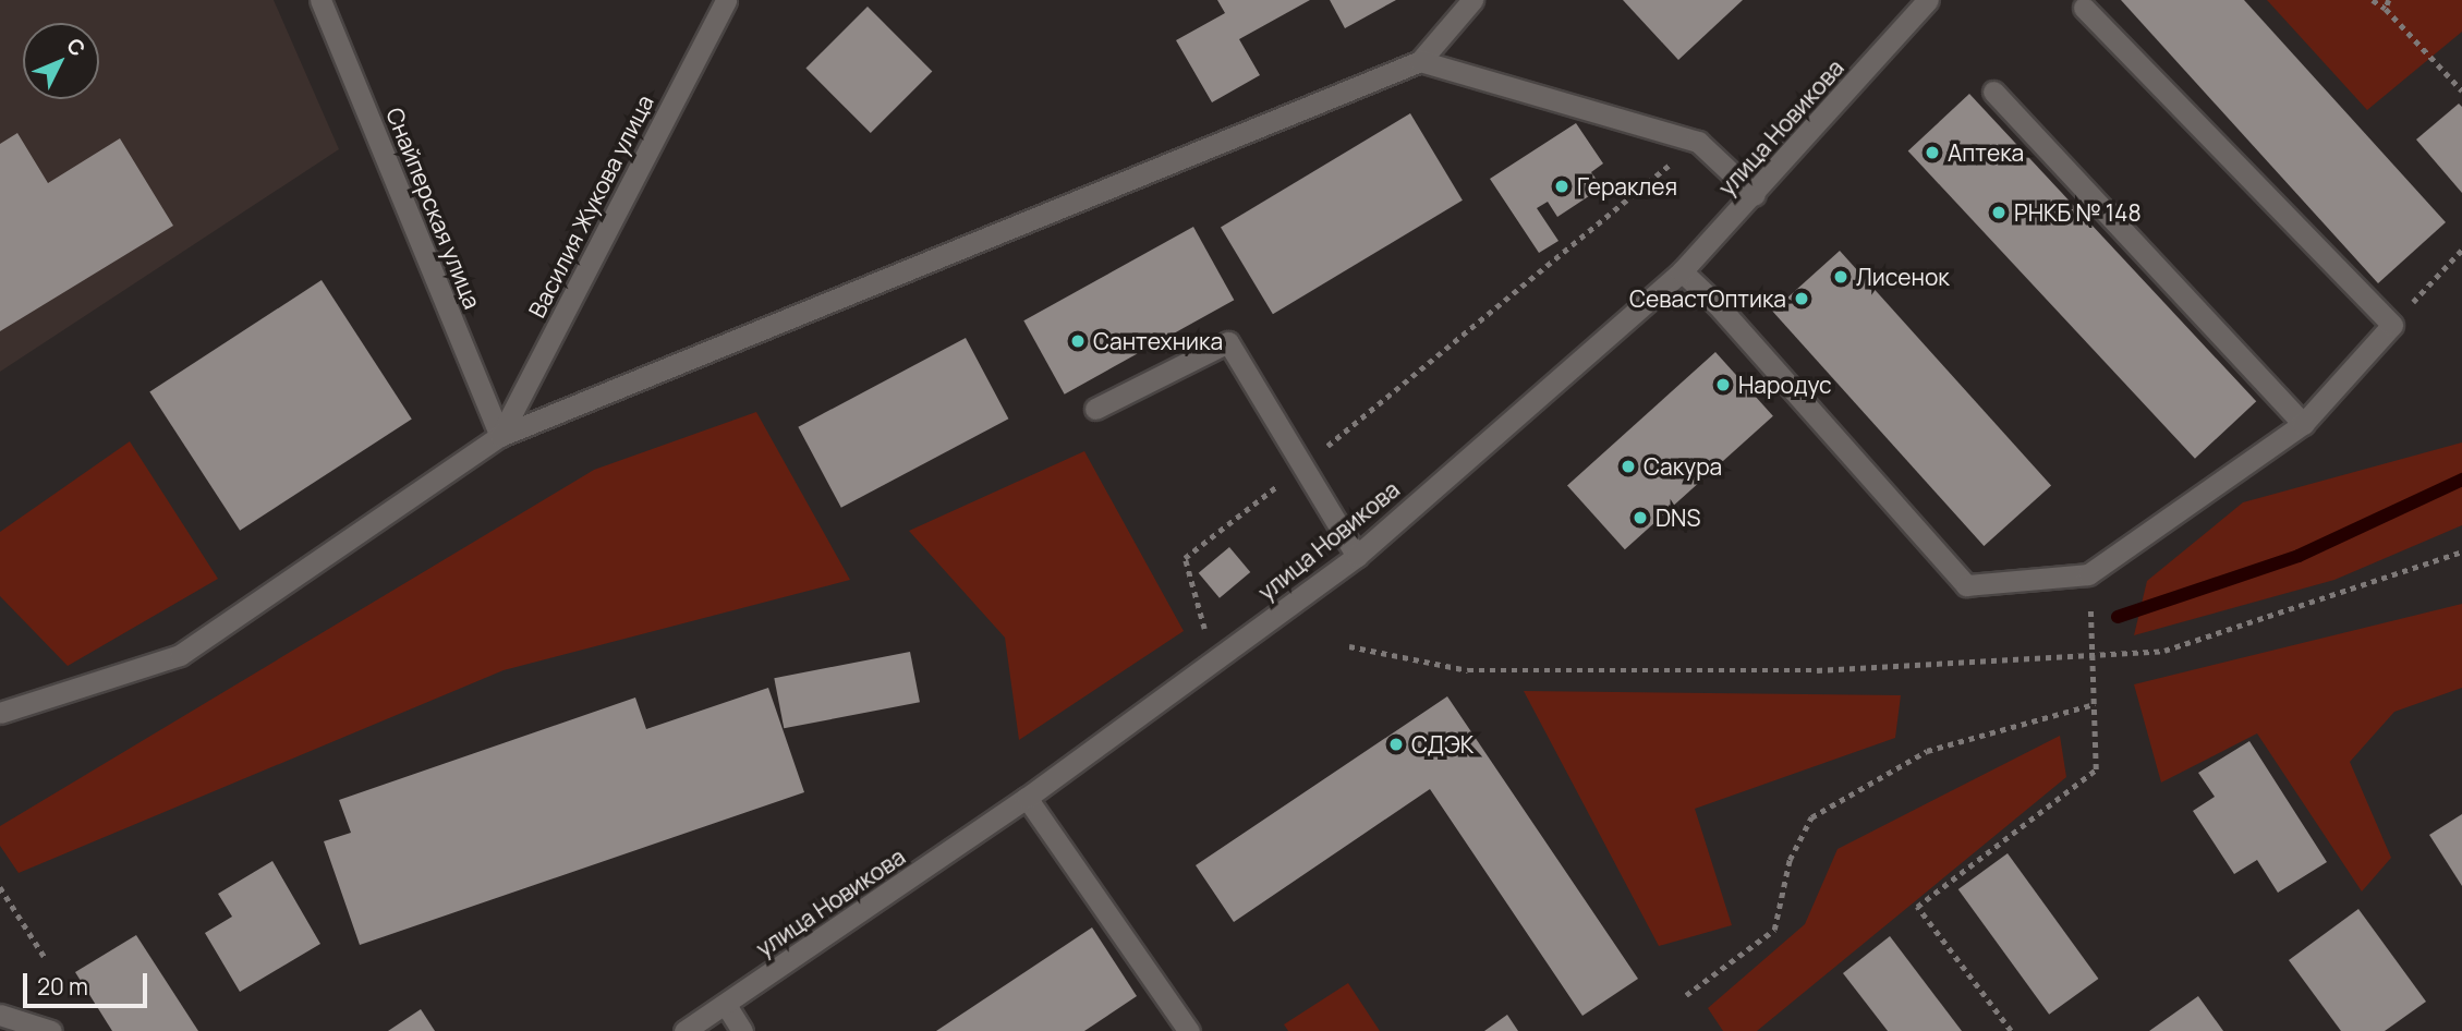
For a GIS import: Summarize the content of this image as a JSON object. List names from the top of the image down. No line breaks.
{"streets":{"street":["улица Новикова","Василия Жукова улица","Снайперская улица"]},"crossings":[["Василия Жукова улица","Снайперская улица"]],"places":["Аптека","Гераклея","РНКБ № 148","Лисенок","СевастОптика","Сантехника","Народус","Сакура","DNS","СДЭК"],"scale_bar":"20 m","north":"top right"}
